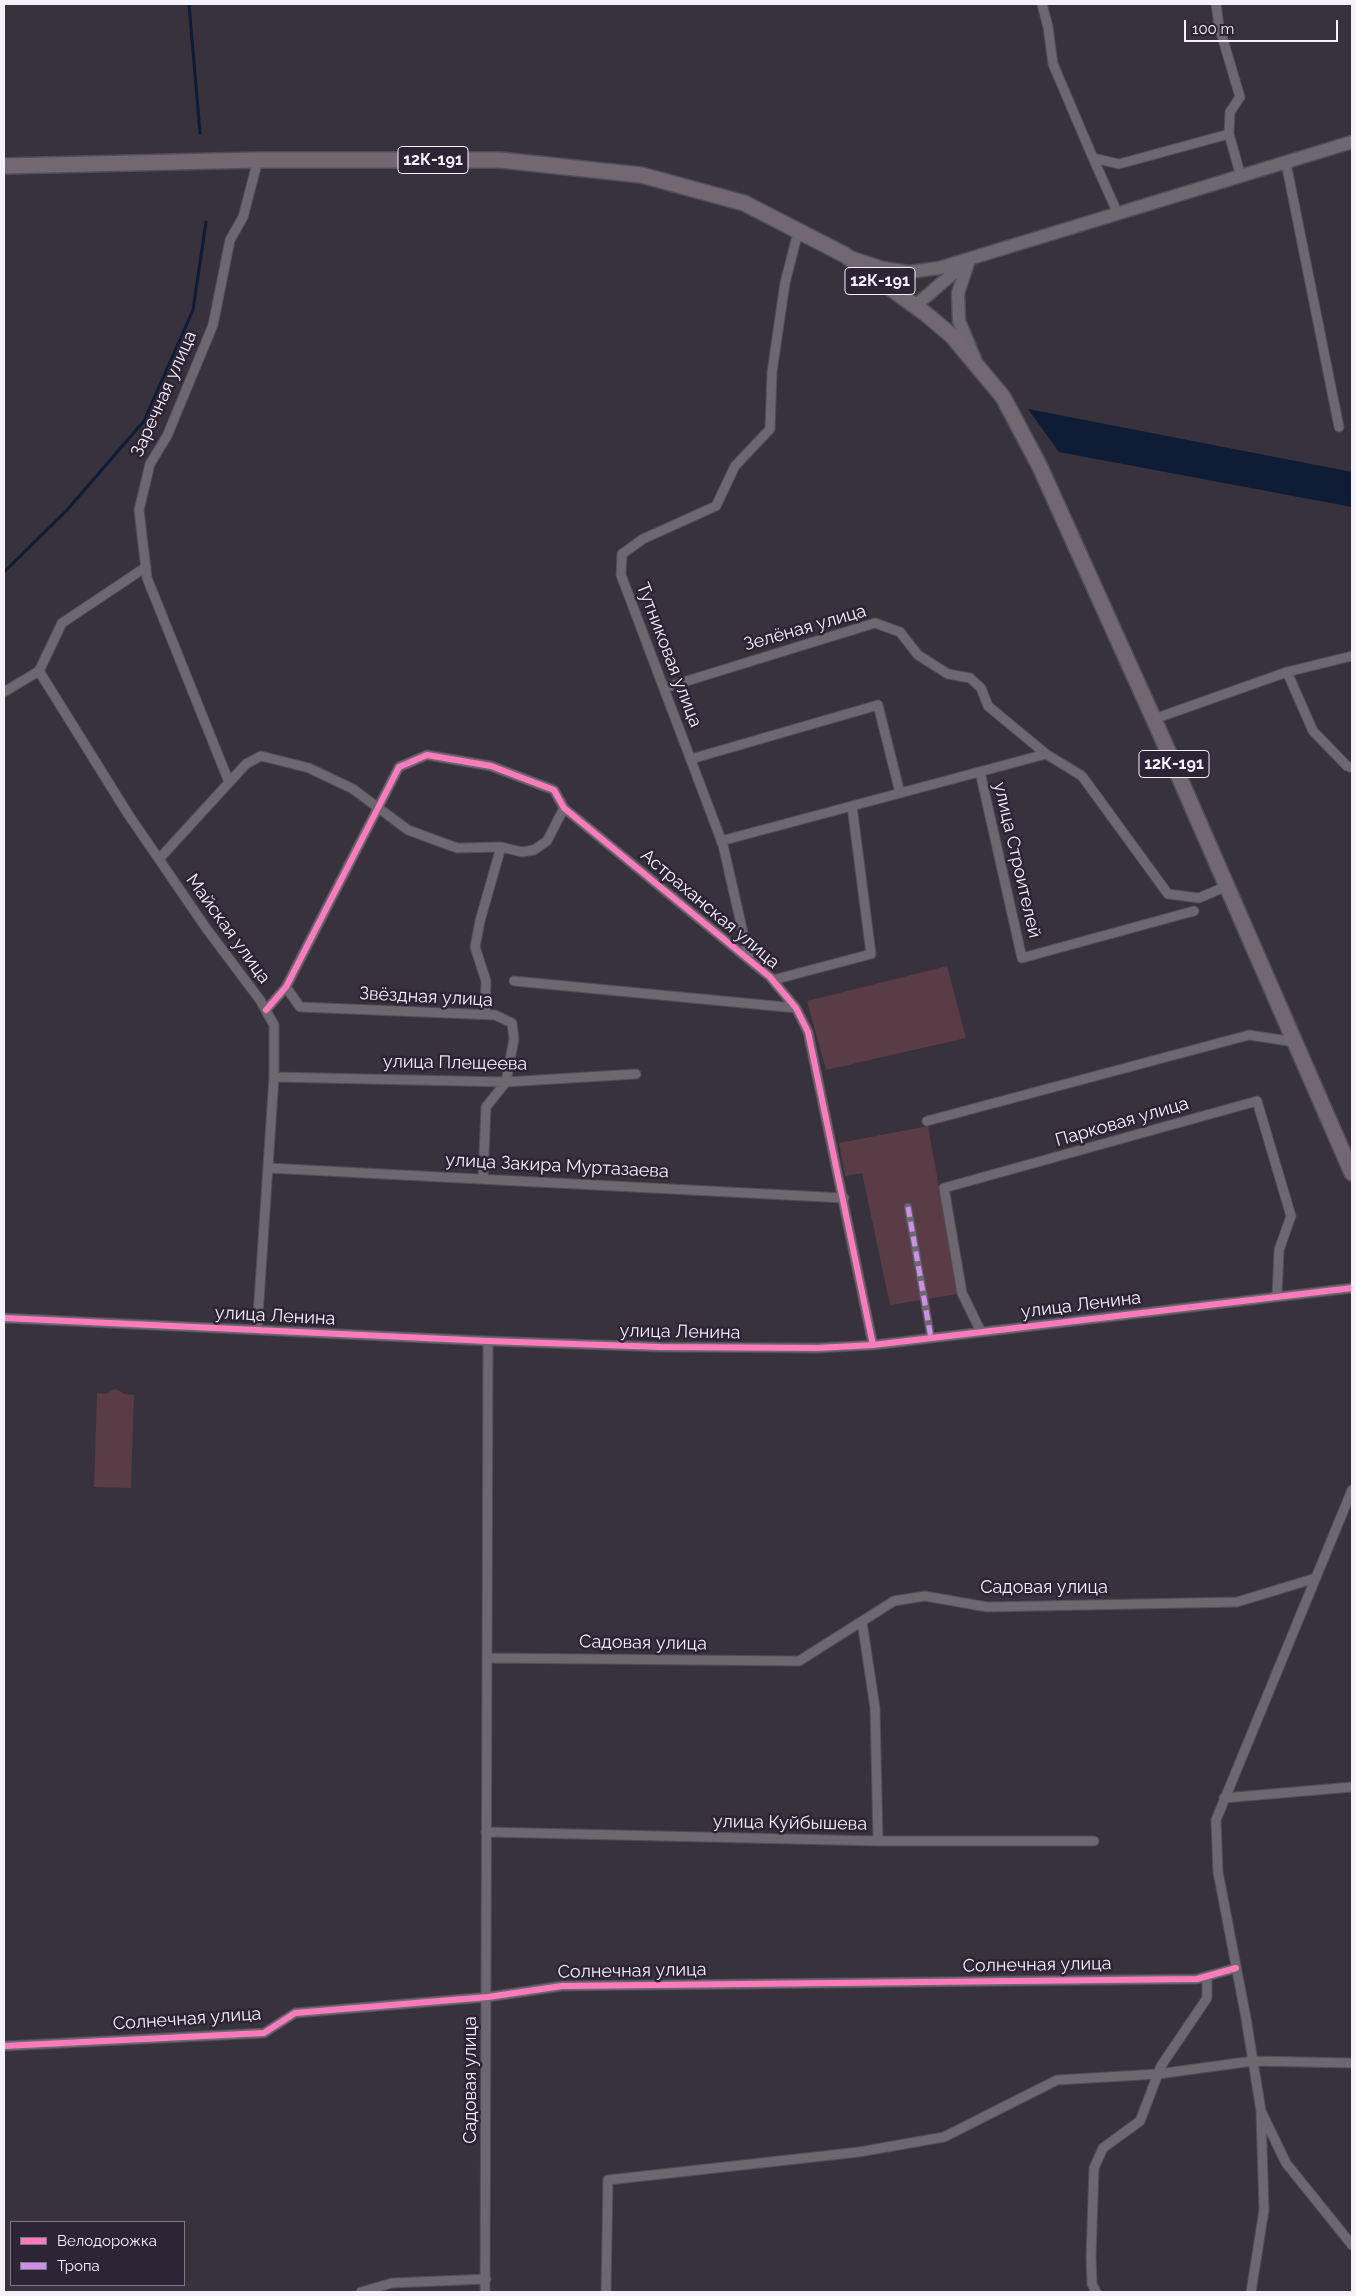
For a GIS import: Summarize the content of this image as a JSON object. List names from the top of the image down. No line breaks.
{"streets":{"main road":["12К-191"],"street":["Заречная улица","Зелёная улица","Тутниковая улица","улица Строителей","Астраханская улица","Майская улица","Звёздная улица","улица Плещеева","Парковая улица","улица Закира Муртазаева","улица Ленина","Садовая улица","улица Куйбышева","Солнечная улица"]},"crossings":[["12К-191","Заречная улица"],["12К-191","Зелёная улица"],["12К-191","Тутниковая улица"],["Зелёная улица","Тутниковая улица"],["Зелёная улица","улица Строителей"],["Тутниковая улица","улица Строителей"],["Тутниковая улица","Астраханская улица"],["Астраханская улица","Майская улица"],["Астраханская улица","Звёздная улица"],["Астраханская улица","улица Закира Муртазаева"],["Астраханская улица","улица Ленина"],["Майская улица","улица Плещеева"],["Майская улица","улица Закира Муртазаева"],["Майская улица","улица Ленина"],["Звёздная улица","улица Плещеева"],["Парковая улица","улица Ленина"],["улица Ленина","Садовая улица"],["Садовая улица","улица Куйбышева"],["Садовая улица","Солнечная улица"]],"legend":["Велодорожка","Тропа"],"scale_bar":"100 m"}
